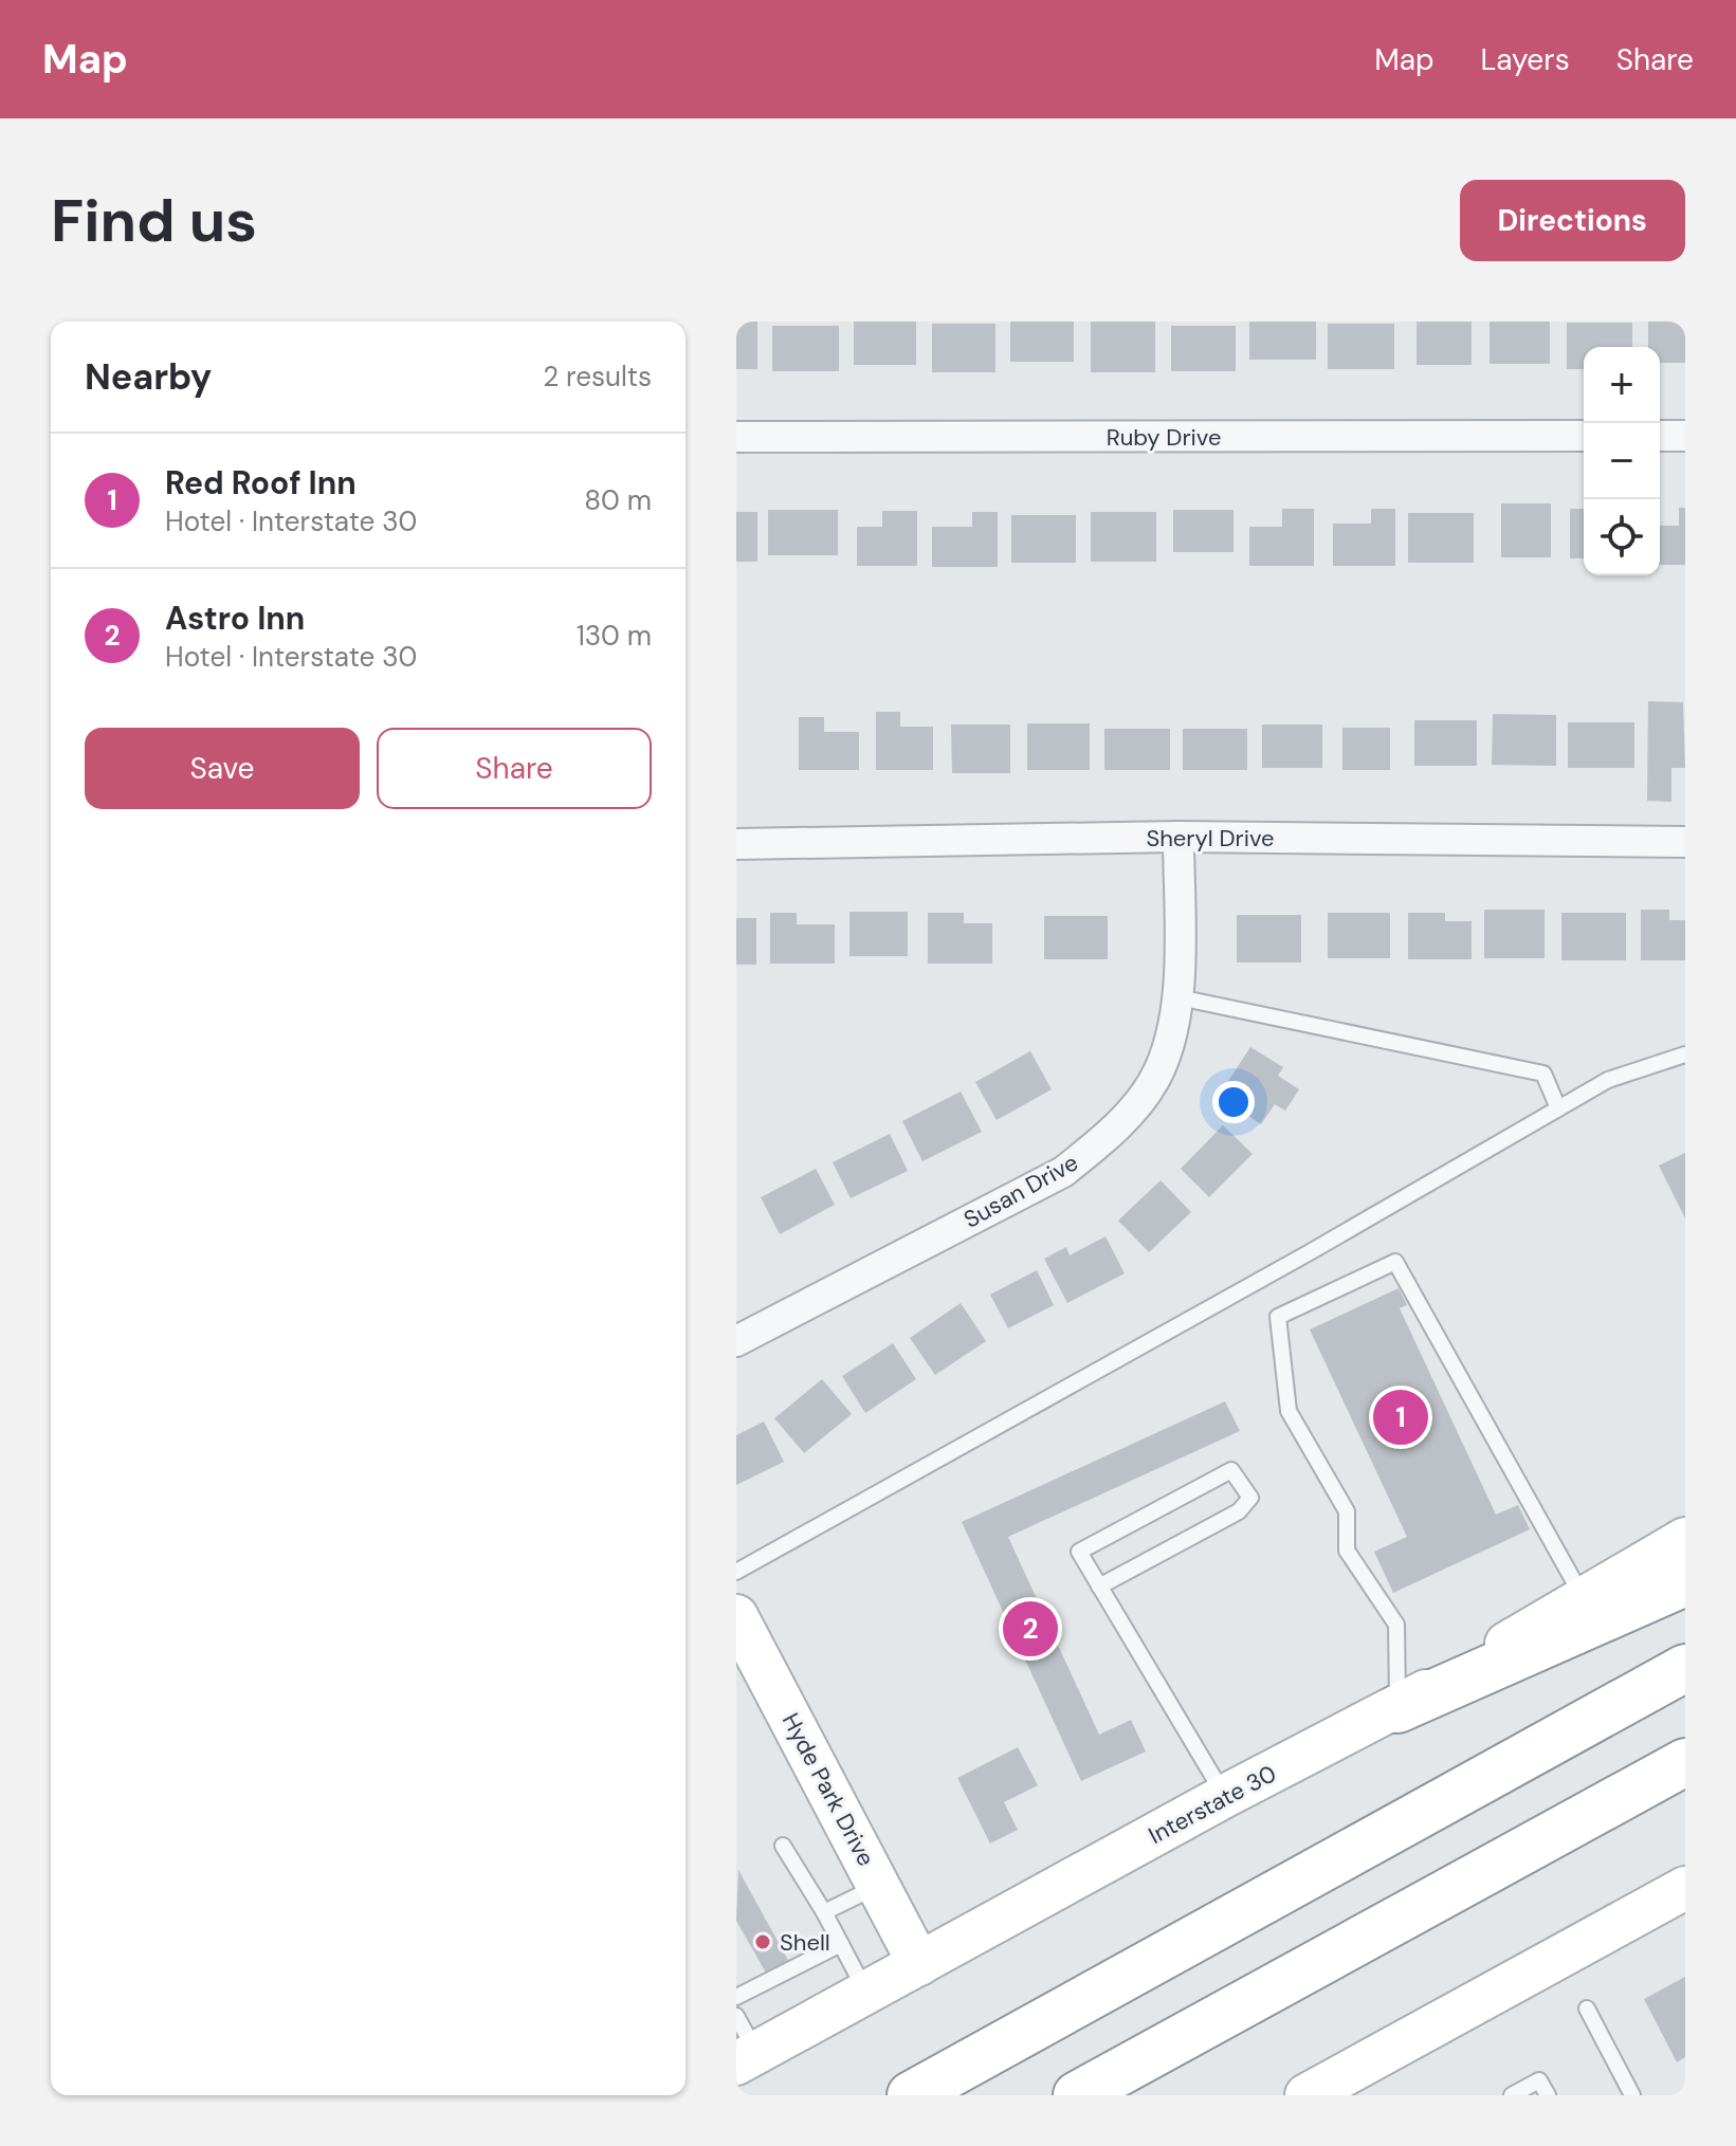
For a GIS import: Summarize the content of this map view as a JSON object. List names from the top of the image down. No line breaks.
{"streets":{"main road":["Hyde Park Drive","Interstate 30"],"street":["Ruby Drive","Sheryl Drive","Susan Drive"]},"crossings":[["Sheryl Drive","Susan Drive"],["Hyde Park Drive","Interstate 30"]],"places":["Shell"],"page":{"header":"Map","nav":["Map","Layers","Share"],"buttons":["Directions",["Save","Share"]],"title":"Find us","heading":["Nearby","2 results"],"map_buttons":["+","−"],"list":[{"mark":"1","name":"Red Roof Inn","note":"Hotel · Interstate 30","value":"80 m"},{"mark":"2","name":"Astro Inn","note":"Hotel · Interstate 30","value":"130 m"}],"pins":["1","2"]}}
